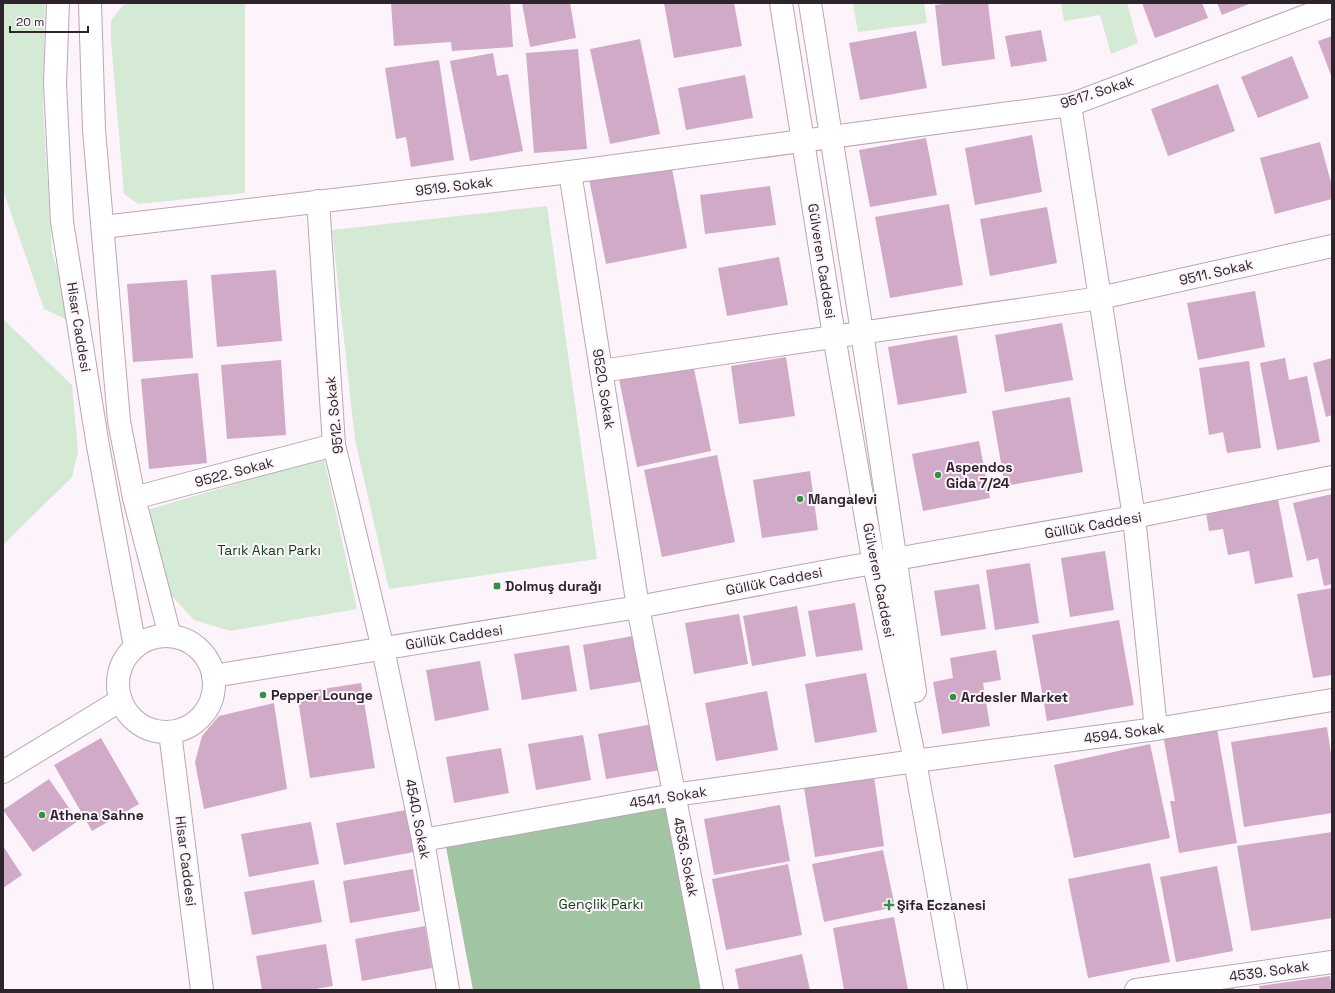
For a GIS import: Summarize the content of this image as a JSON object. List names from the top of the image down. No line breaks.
{"streets":{"street":["9517. Sokak","9519. Sokak","Gülveren Caddesi","9511. Sokak","Hisar Caddesi","9520. Sokak","9512. Sokak","9522. Sokak","Güllük Caddesi","4594. Sokak","4541. Sokak","4540. Sokak","4536. Sokak","4539. Sokak"]},"crossings":[["9517. Sokak","9519. Sokak"],["9517. Sokak","Gülveren Caddesi"],["9519. Sokak","Gülveren Caddesi"],["9519. Sokak","9520. Sokak"],["9519. Sokak","9512. Sokak"],["Gülveren Caddesi","9511. Sokak"],["Gülveren Caddesi","Güllük Caddesi"],["Gülveren Caddesi","4594. Sokak"],["Gülveren Caddesi","4541. Sokak"],["9511. Sokak","9520. Sokak"],["Hisar Caddesi","Güllük Caddesi"],["9520. Sokak","Güllük Caddesi"],["9520. Sokak","4536. Sokak"],["9512. Sokak","9522. Sokak"],["9512. Sokak","Güllük Caddesi"],["9512. Sokak","4540. Sokak"],["Güllük Caddesi","4540. Sokak"],["Güllük Caddesi","4536. Sokak"],["4594. Sokak","4541. Sokak"],["4541. Sokak","4540. Sokak"],["4541. Sokak","4536. Sokak"]],"parks":["Tarık Akan Parkı","Gençlik Parkı"],"places":{"other":["Aspendos Gida 7/24","Mangalevi","Pepper Lounge","Ardesler Market","Athena Sahne"],"transit":["Dolmuş durağı"],"health":["Şifa Eczanesi"]},"scale_bar":"20 m"}
